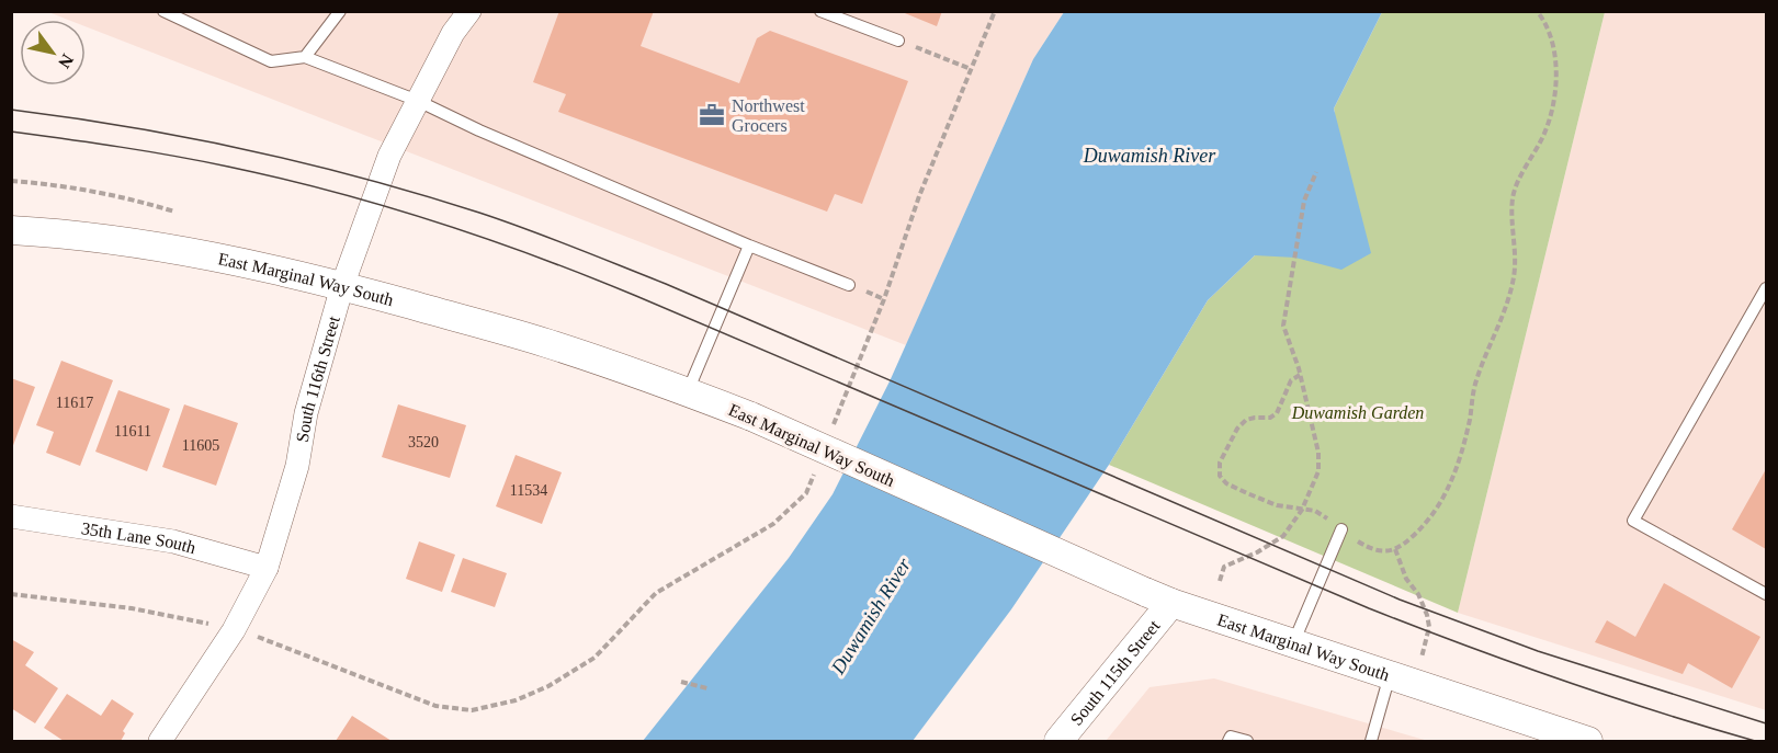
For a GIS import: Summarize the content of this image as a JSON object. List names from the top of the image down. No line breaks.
{"streets":{"street":["East Marginal Way South","South 116th Street","35th Lane South","South 115th Street"]},"crossings":[["East Marginal Way South","South 116th Street"],["East Marginal Way South","South 115th Street"],["South 116th Street","35th Lane South"]],"water":["Duwamish River"],"parks":["Duwamish Garden"],"places":{"office":["Northwest Grocers"]},"house_numbers":["11617","11611","3520","11605","11534"],"north":"bottom right"}
